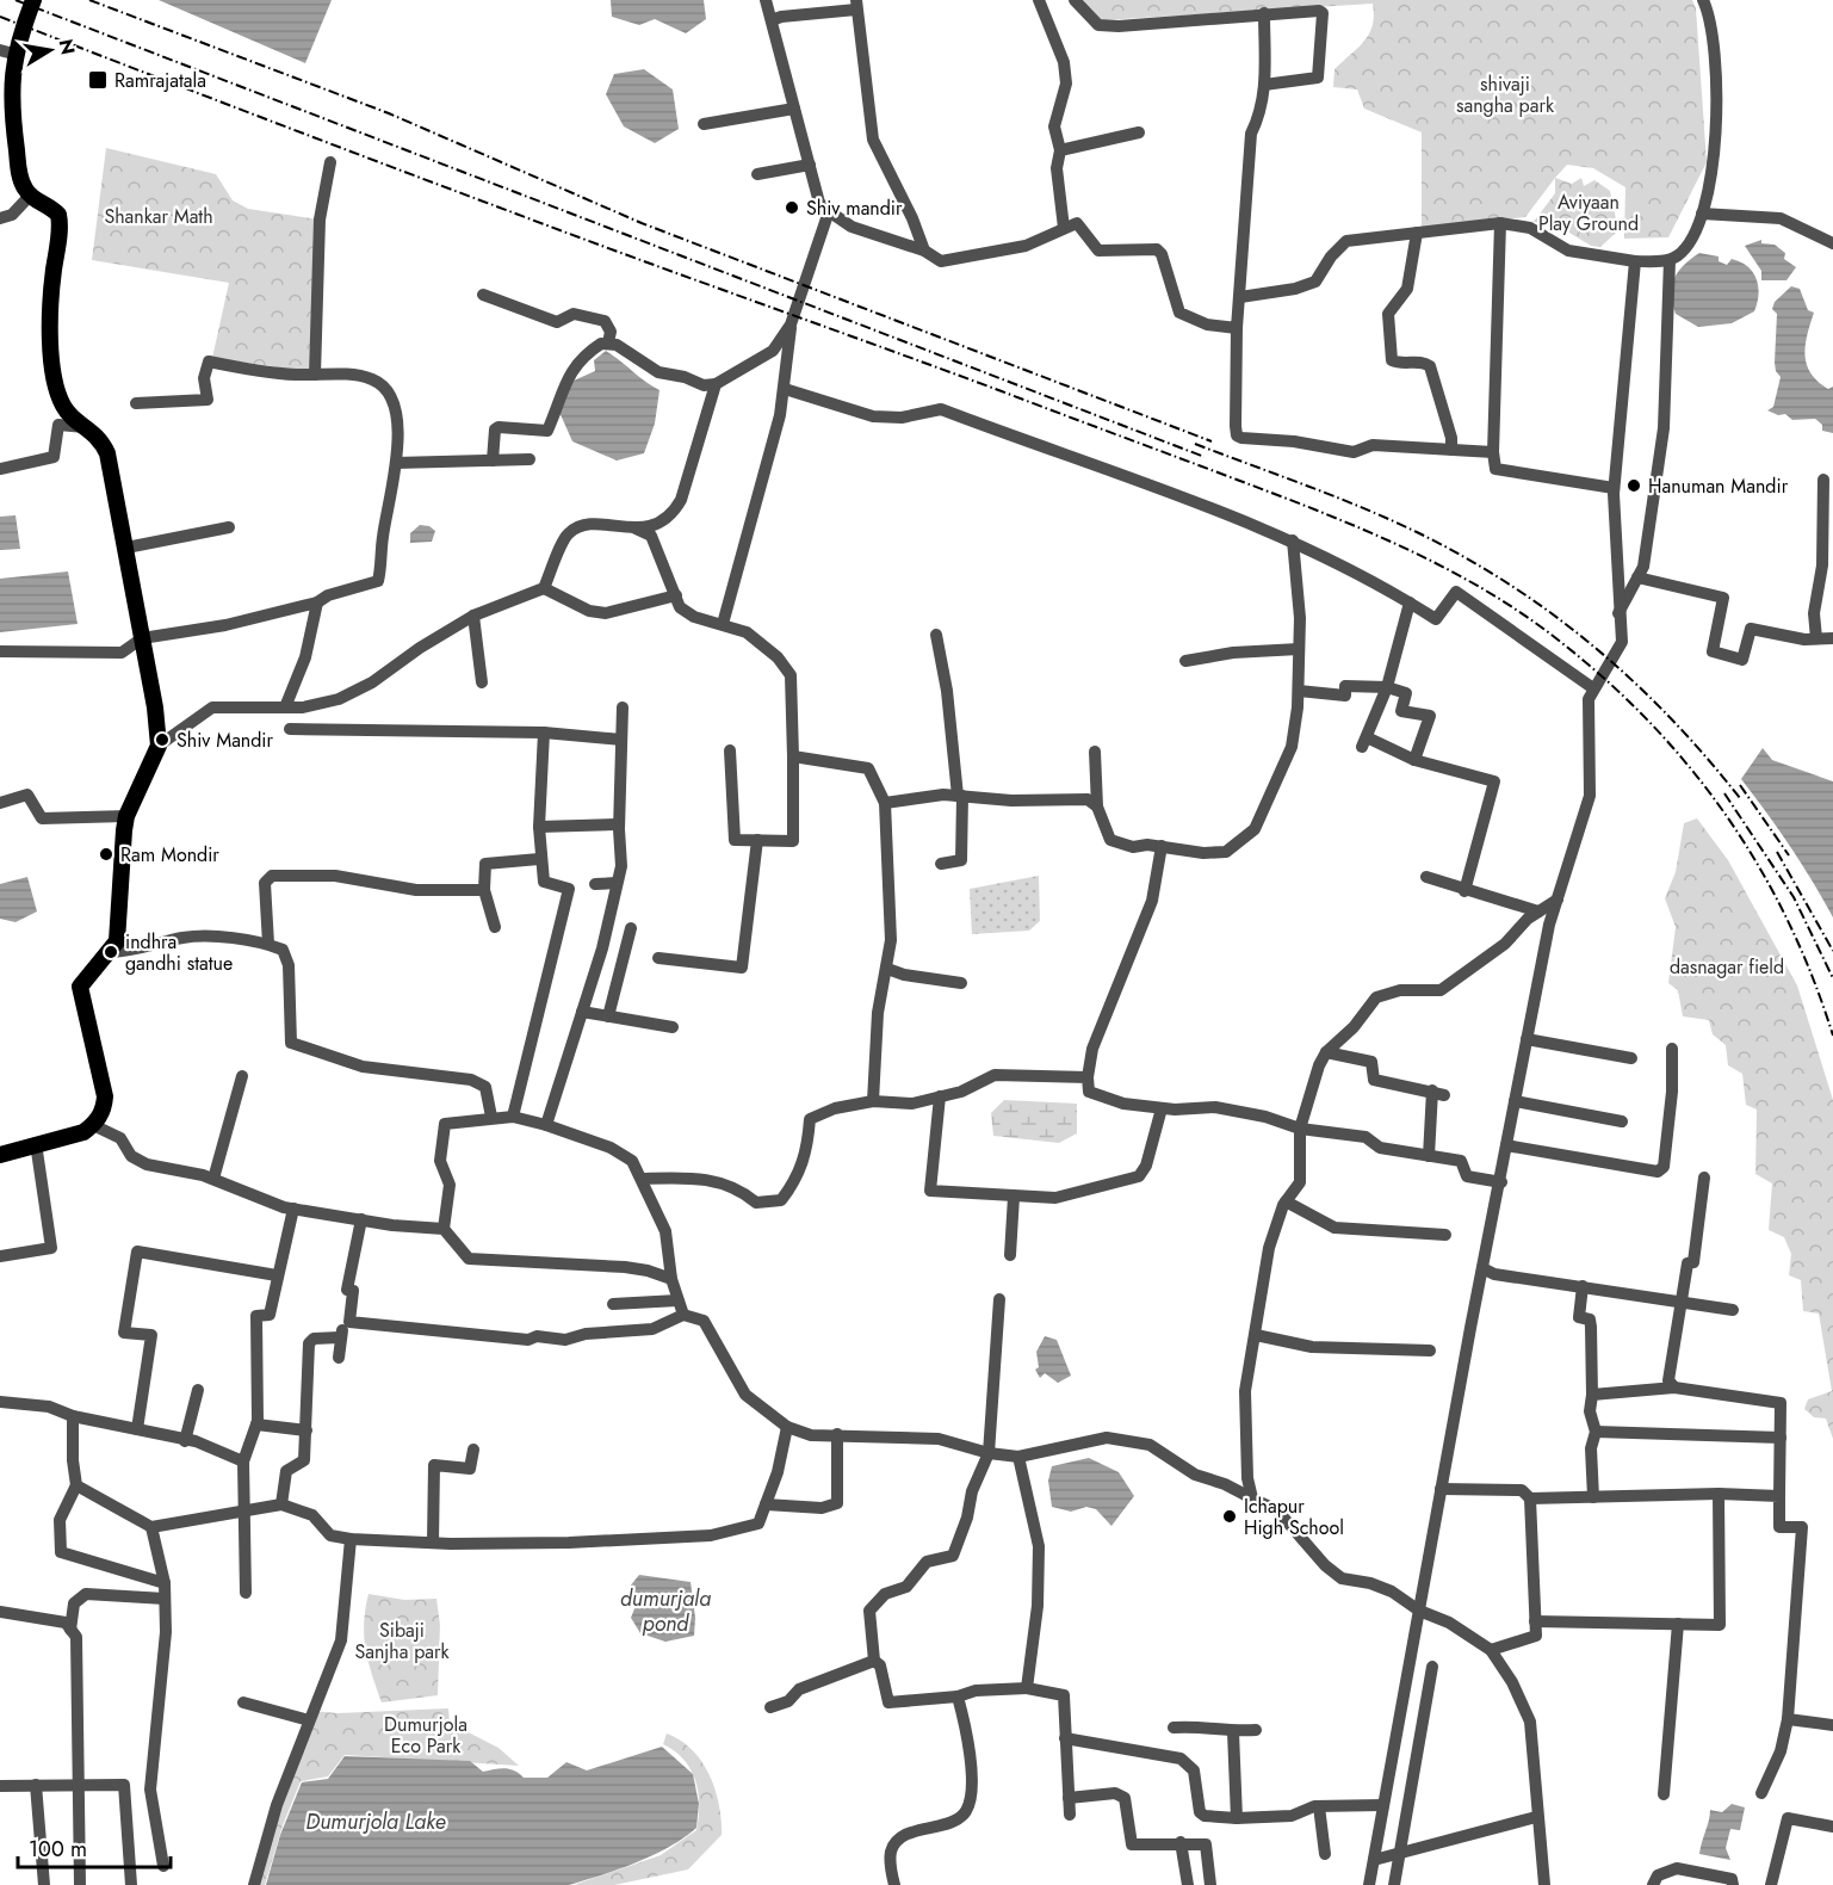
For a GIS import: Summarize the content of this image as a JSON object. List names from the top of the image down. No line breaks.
{"water":["dumurjala pond","Dumurjola Lake"],"parks":["shivaji sangha park","Aviyaan Play Ground","Shankar Math","dasnagar field","Sibaji Sanjha park","Dumurjola Eco Park"],"places":{"transit":["Ramrajatala"],"other":["Shiv mandir","Hanuman Mandir","Shiv Mandir","Ram Mondir","indhra gandhi statue","Ichapur High School"]},"scale_bar":"100 m","north":"right"}
